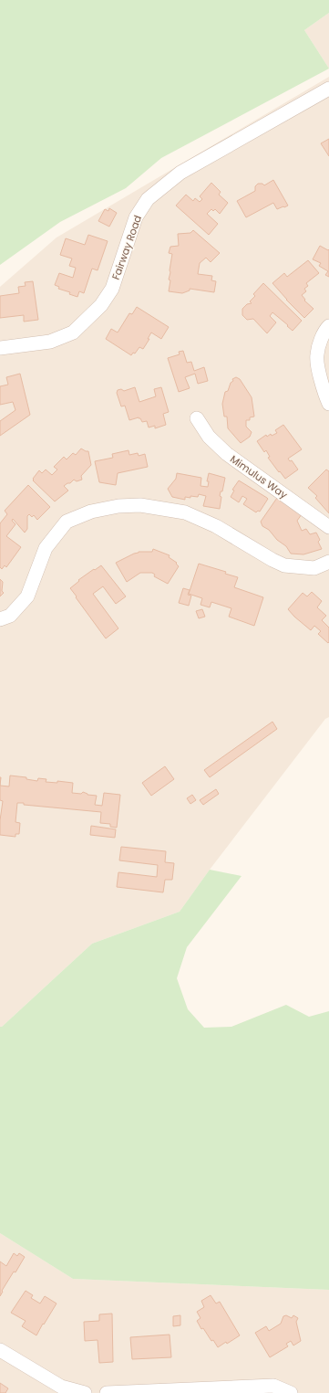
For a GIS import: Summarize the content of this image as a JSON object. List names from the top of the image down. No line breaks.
{"streets":{"street":["Fairway Road","Mimulus Way"]}}
